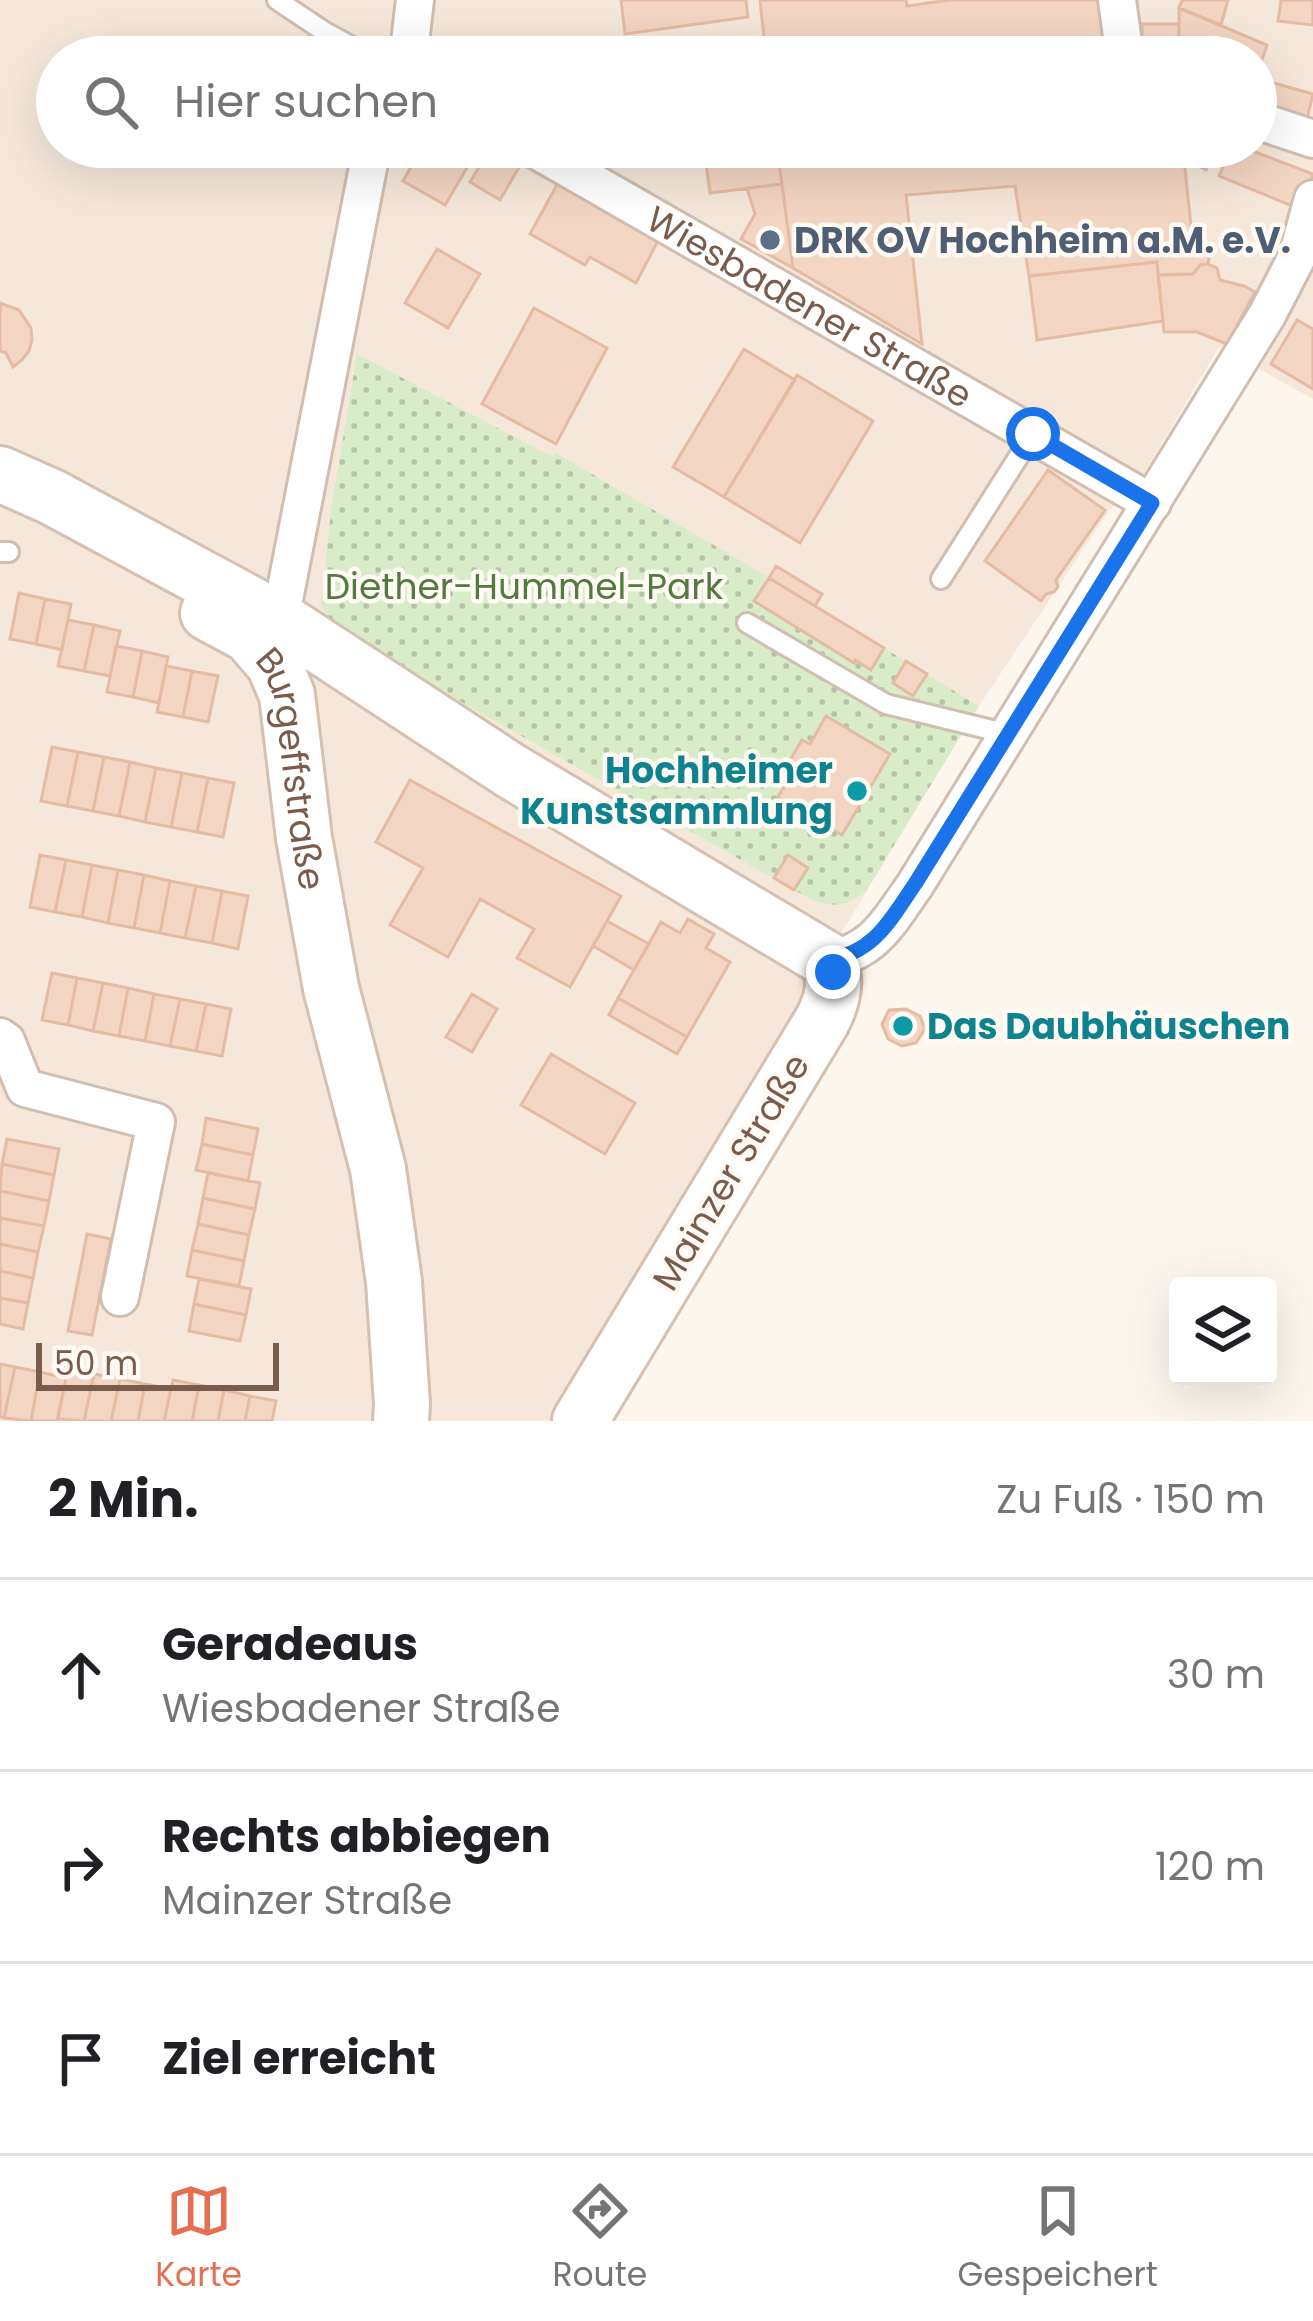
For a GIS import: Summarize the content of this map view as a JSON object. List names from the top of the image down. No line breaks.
{"streets":{"main road":["Burgeffstraße","Mainzer Straße"],"street":["Wiesbadener Straße"]},"parks":["Diether-Hummel-Park"],"places":["DRK OV Hochheim a.M. e.V.","Hochheimer Kunstsammlung","Das Daubhäuschen"],"scale_bar":"50 m","page":{"search":"Hier suchen","scale":"50 m","heading":["2 Min.","Zu Fuß · 150 m"],"list":[["Geradeaus","Wiesbadener Straße","30 m"],["Rechts abbiegen","Mainzer Straße","120 m"],"Ziel erreicht"],"nav":["Karte","Route","Gespeichert"]}}
